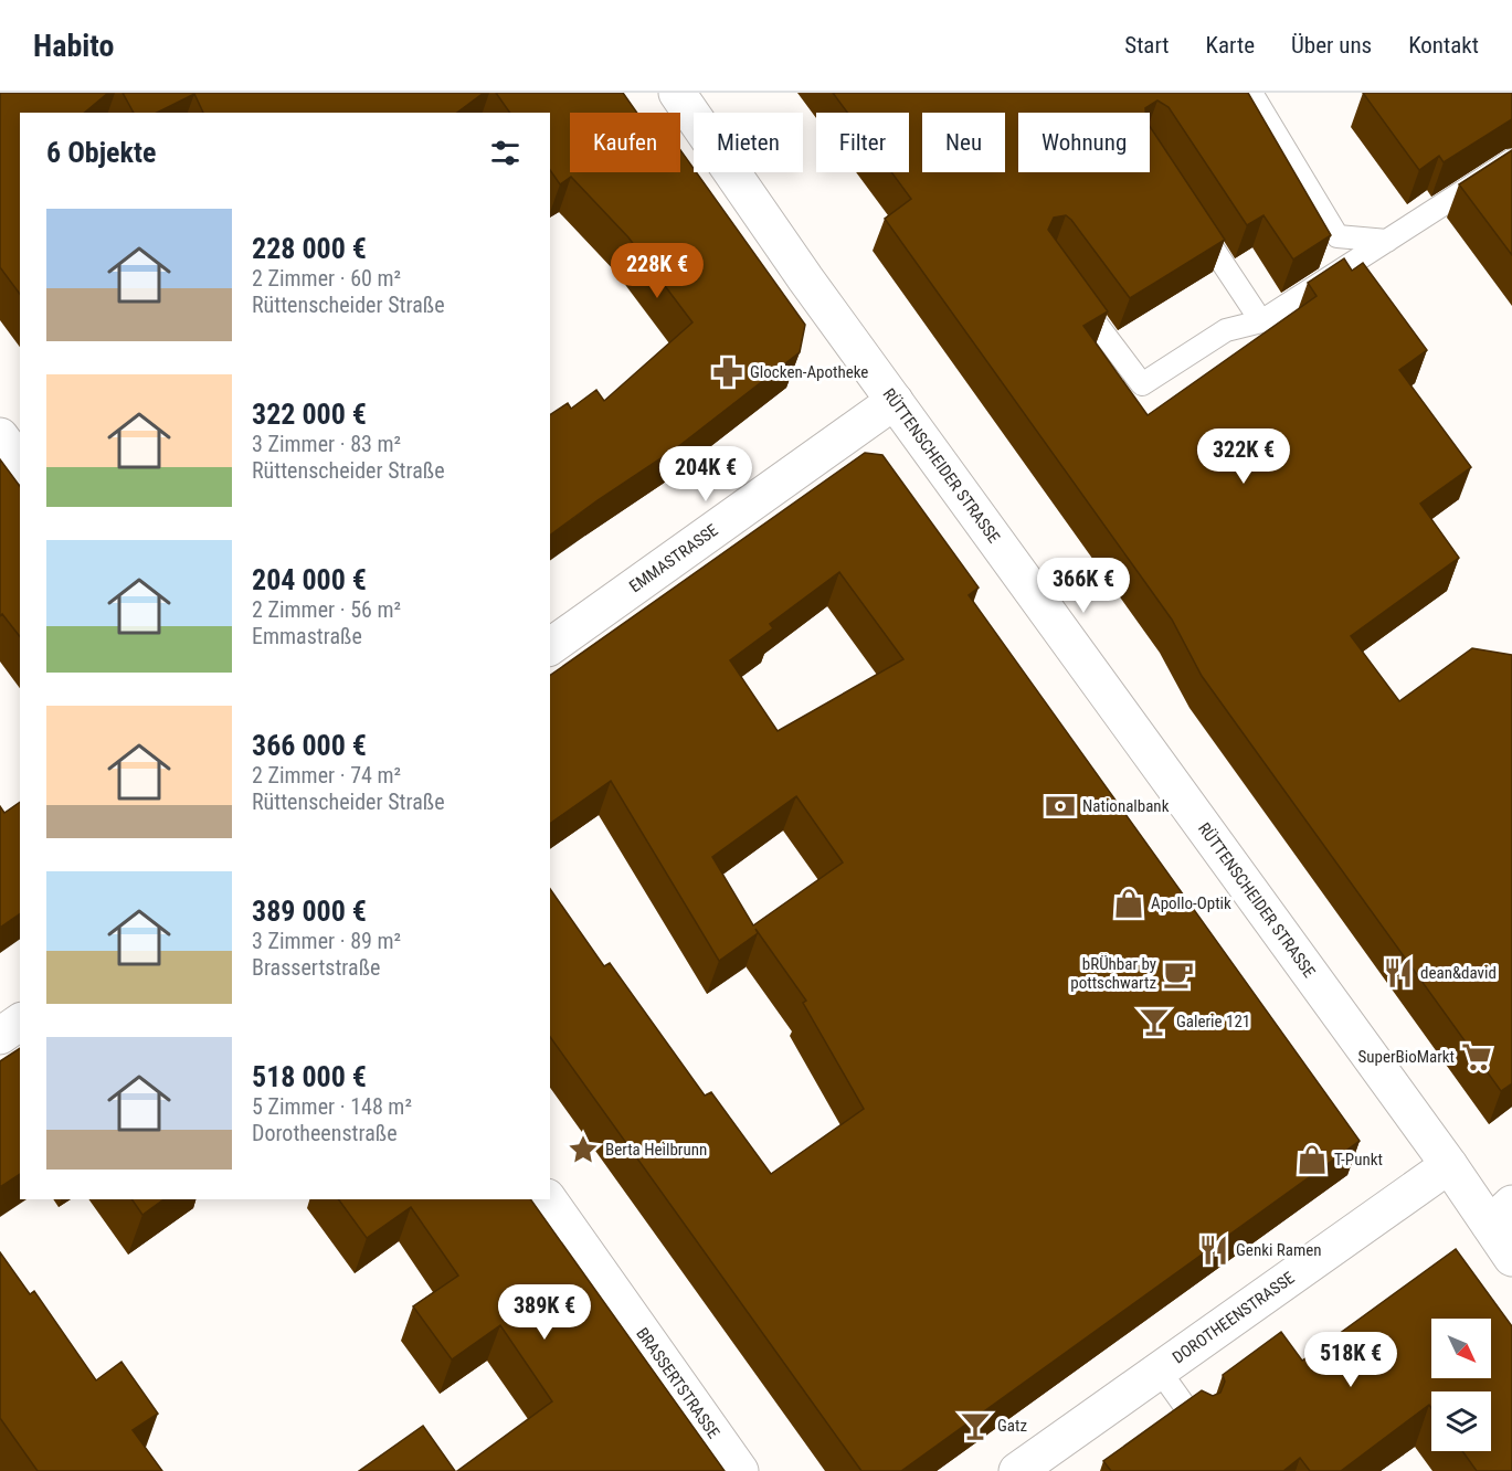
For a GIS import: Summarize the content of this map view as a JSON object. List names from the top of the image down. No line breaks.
{"streets":{"street":["RÜTTENSCHEIDER STRASSE","EMMASTRASSE","DOROTHEENSTRASSE","BRASSERTSTRASSE"]},"crossings":[["RÜTTENSCHEIDER STRASSE","EMMASTRASSE"],["RÜTTENSCHEIDER STRASSE","DOROTHEENSTRASSE"]],"places":{"pharmacy":["Glocken-Apotheke"],"bank":["Nationalbank"],"shop":["Apollo-Optik","T-Punkt"],"restaurant":["dean&david","Genki Ramen"],"cafe":["bRÜhbar by pottschwartz"],"bar":["Galerie 121","Gatz"],"supermarket":["SuperBioMarkt"],"place":["Berta Heilbrunn"]},"north":"bottom right","page":{"header":"Habito","nav":["Start","Karte","Über uns","Kontakt"],"chip":["Kaufen","Mieten","Filter","Neu","Wohnung"],"heading":"6 Objekte","list":[{"name":"228 000 €","note":"2 Zimmer · 60 m² · Rüttenscheider Straße"},{"name":"322 000 €","note":"3 Zimmer · 83 m² · Rüttenscheider Straße"},{"name":"204 000 €","note":"2 Zimmer · 56 m² · Emmastraße"},{"name":"366 000 €","note":"2 Zimmer · 74 m² · Rüttenscheider Straße"},{"name":"389 000 €","note":"3 Zimmer · 89 m² · Brassertstraße"},{"name":"518 000 €","note":"5 Zimmer · 148 m² · Dorotheenstraße"}],"price":["228K €","322K €","204K €","366K €","389K €","518K €"]}}
